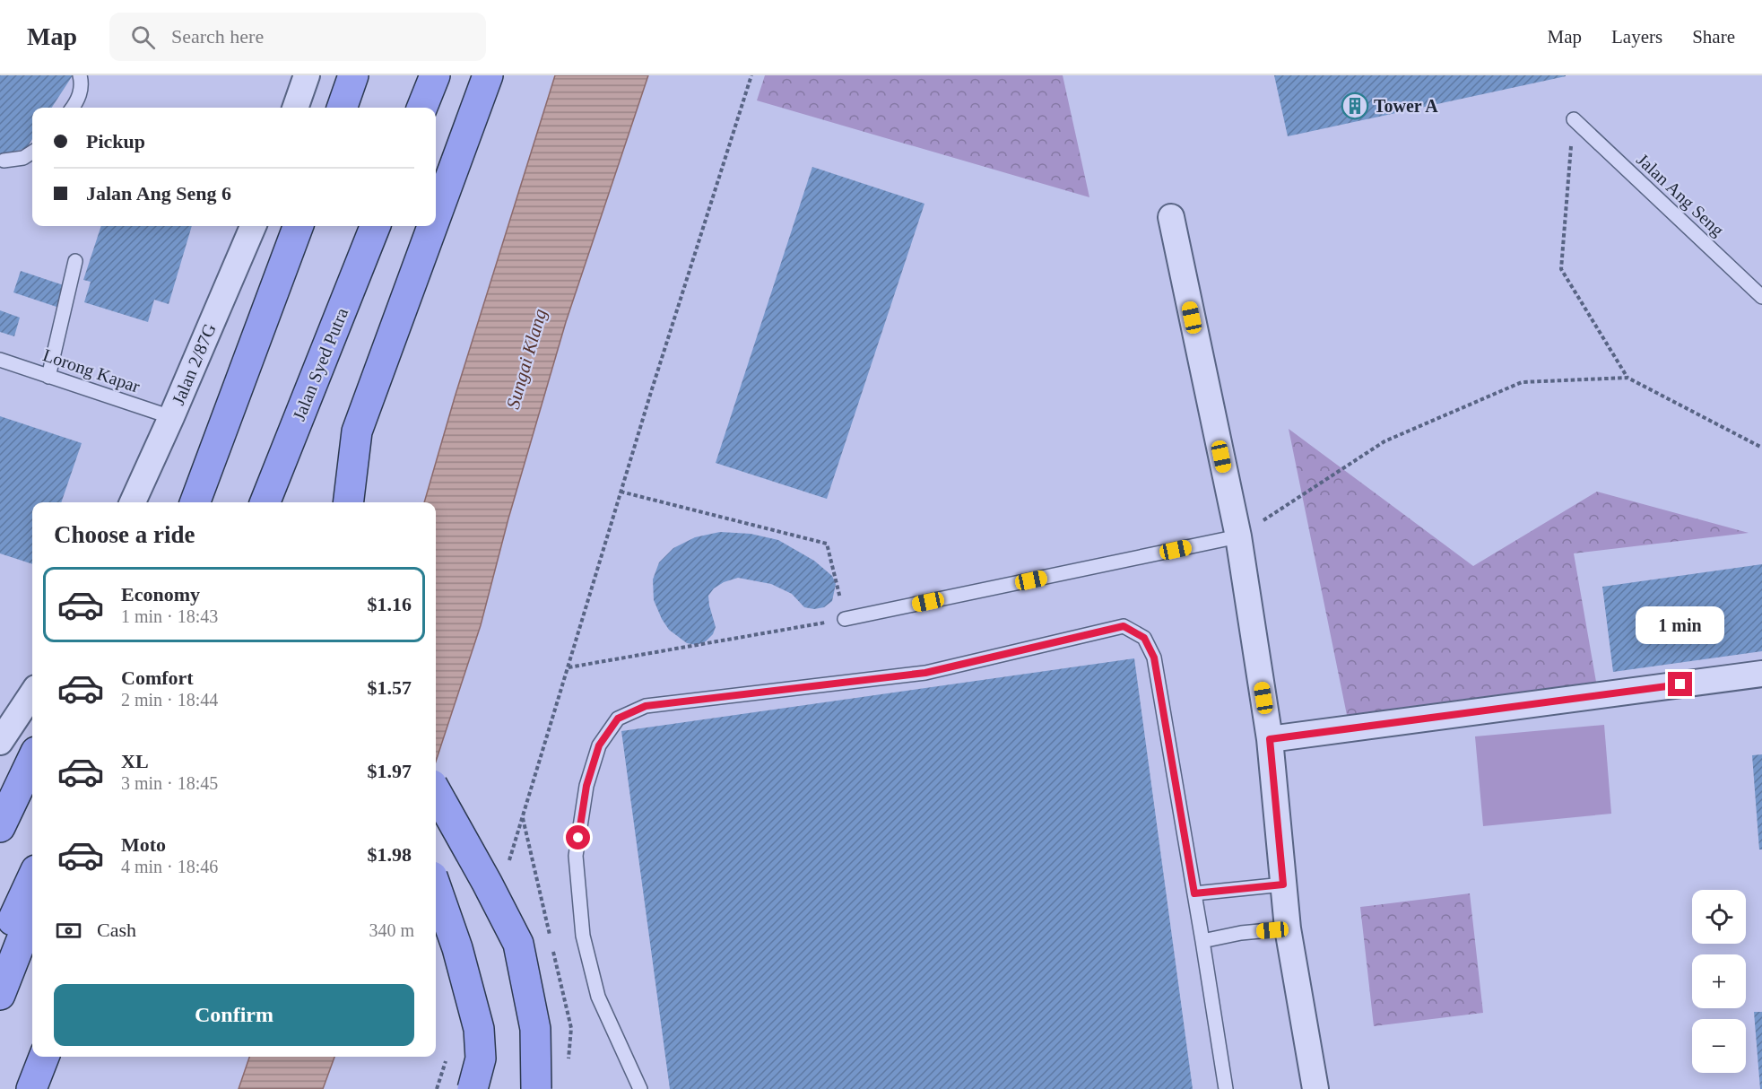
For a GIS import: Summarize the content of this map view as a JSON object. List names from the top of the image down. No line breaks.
{"streets":{"main road":["Jalan Syed Putra"],"street":["Jalan 2/87G"],"lane":["Jalan Ang Seng","Lorong Kapar"]},"crossings":[["Jalan 2/87G","Lorong Kapar"]],"water":["Sungai Klang"],"places":{"building":["Tower A"]},"page":{"header":"Map","search":"Search here","nav":["Map","Layers","Share"],"banner":["Pickup","Jalan Ang Seng 6"],"heading":"Choose a ride","list":[{"name":"Economy","note":"1 min · 18:43","value":"$1.16"},{"name":"Comfort","note":"2 min · 18:44","value":"$1.57"},{"name":"XL","note":"3 min · 18:45","value":"$1.97"},{"name":"Moto","note":"4 min · 18:46","value":"$1.98"}],"bubble":"1 min","map_buttons":["+","−"],"pay":["Cash","340 m"],"buttons":"Confirm"}}
